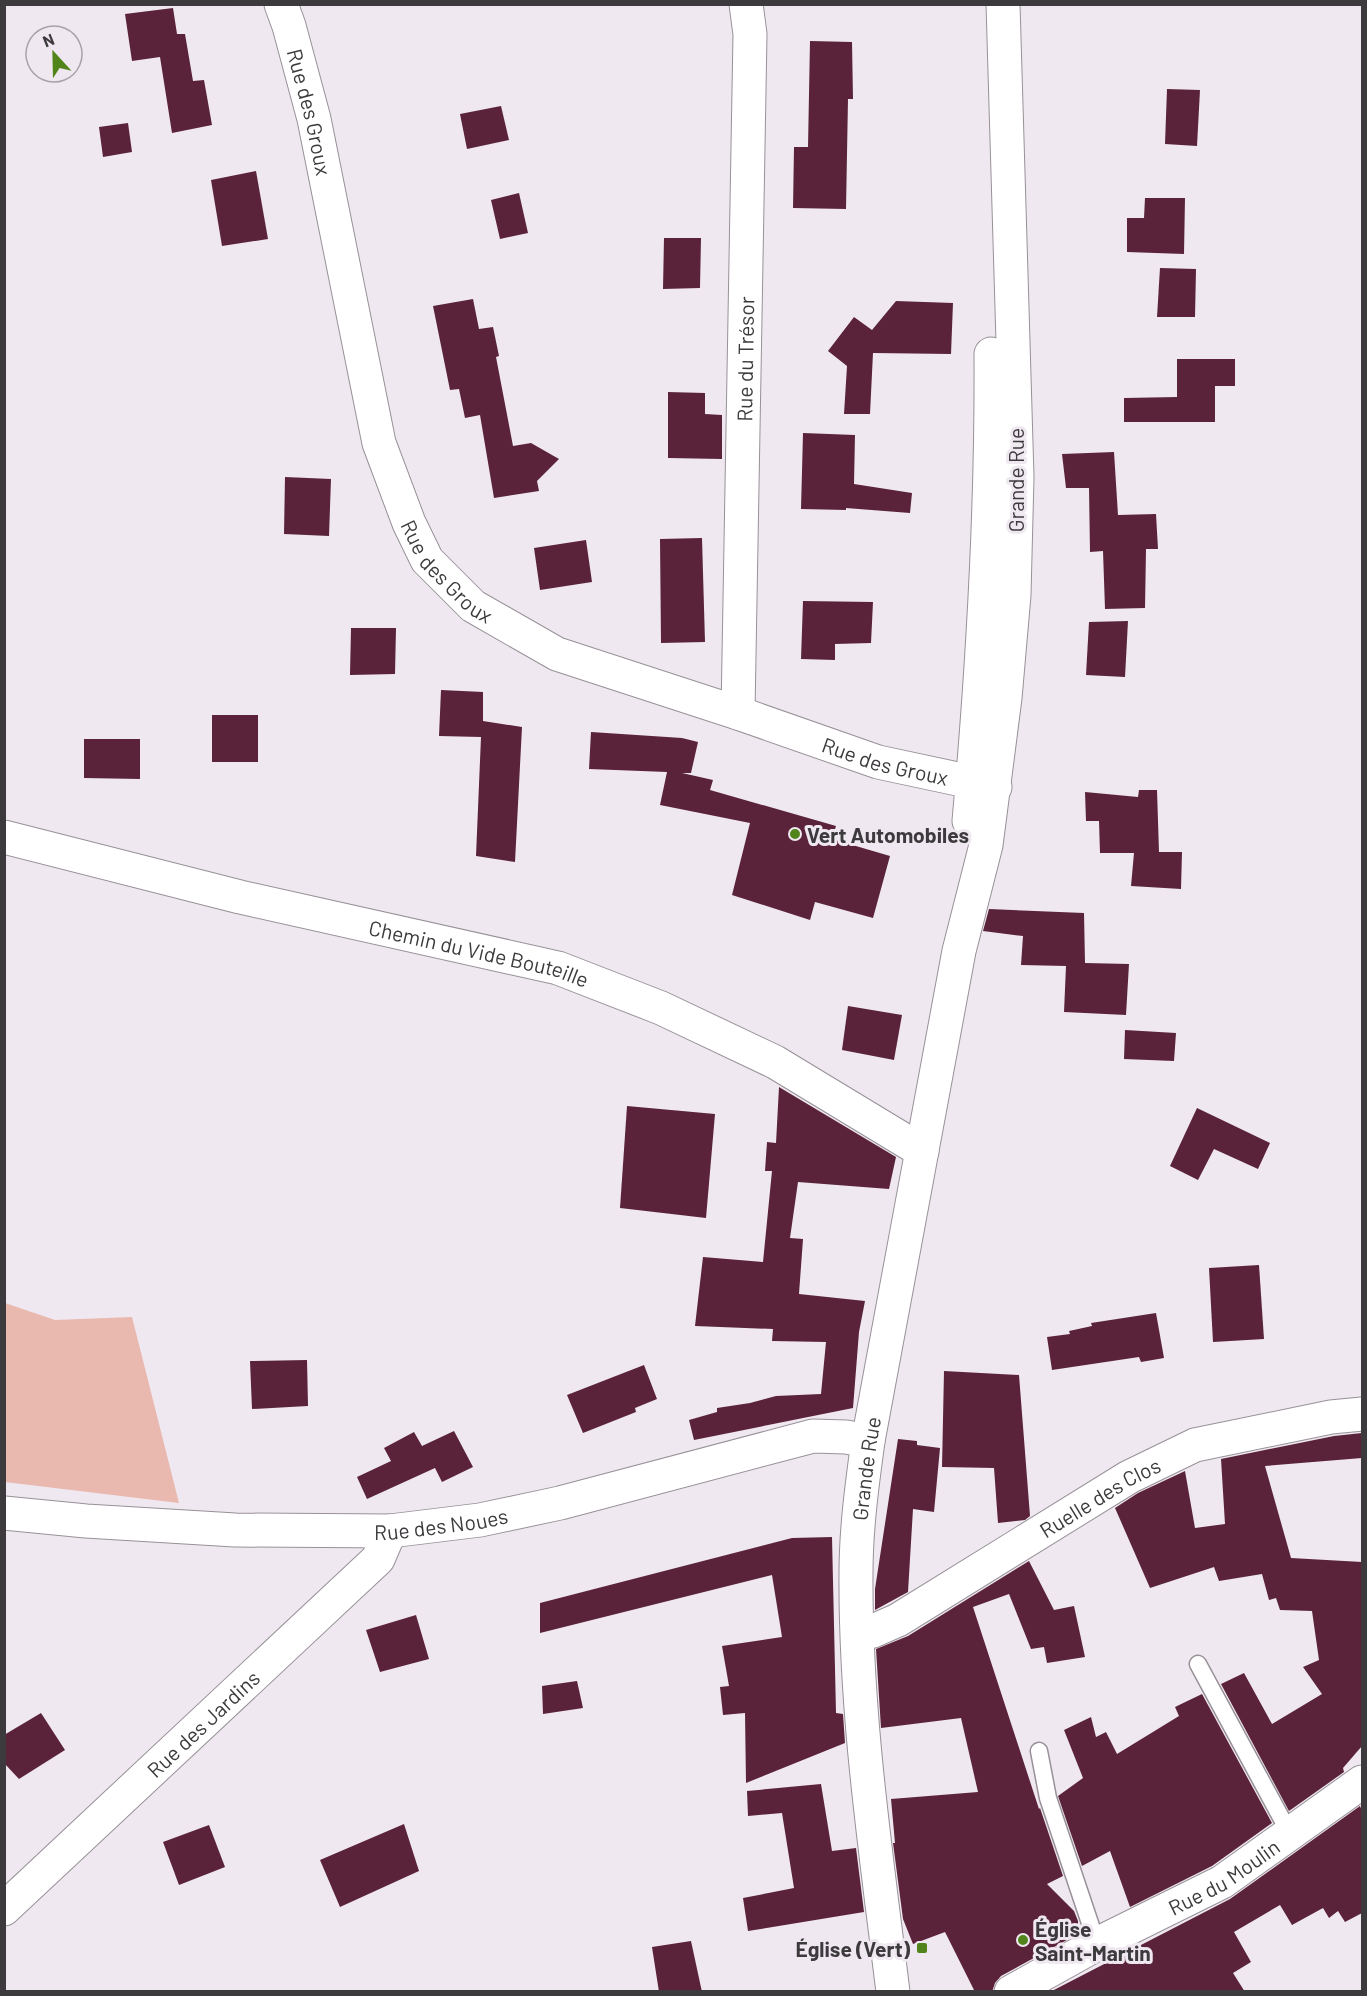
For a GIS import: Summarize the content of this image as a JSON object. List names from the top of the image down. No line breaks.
{"streets":{"street":["Rue des Groux","Rue du Trésor","Grande Rue","Chemin du Vide Bouteille","Ruelle des Clos","Rue des Noues","Rue des Jardins","Rue du Moulin"]},"crossings":[["Rue des Groux","Rue du Trésor"],["Rue des Groux","Grande Rue"],["Grande Rue","Chemin du Vide Bouteille"],["Grande Rue","Ruelle des Clos"],["Grande Rue","Rue des Noues"],["Rue des Noues","Rue des Jardins"]],"places":{"other":["Vert Automobiles","Église Saint-Martin"],"transit":["Église (Vert)"]},"north":"top"}
